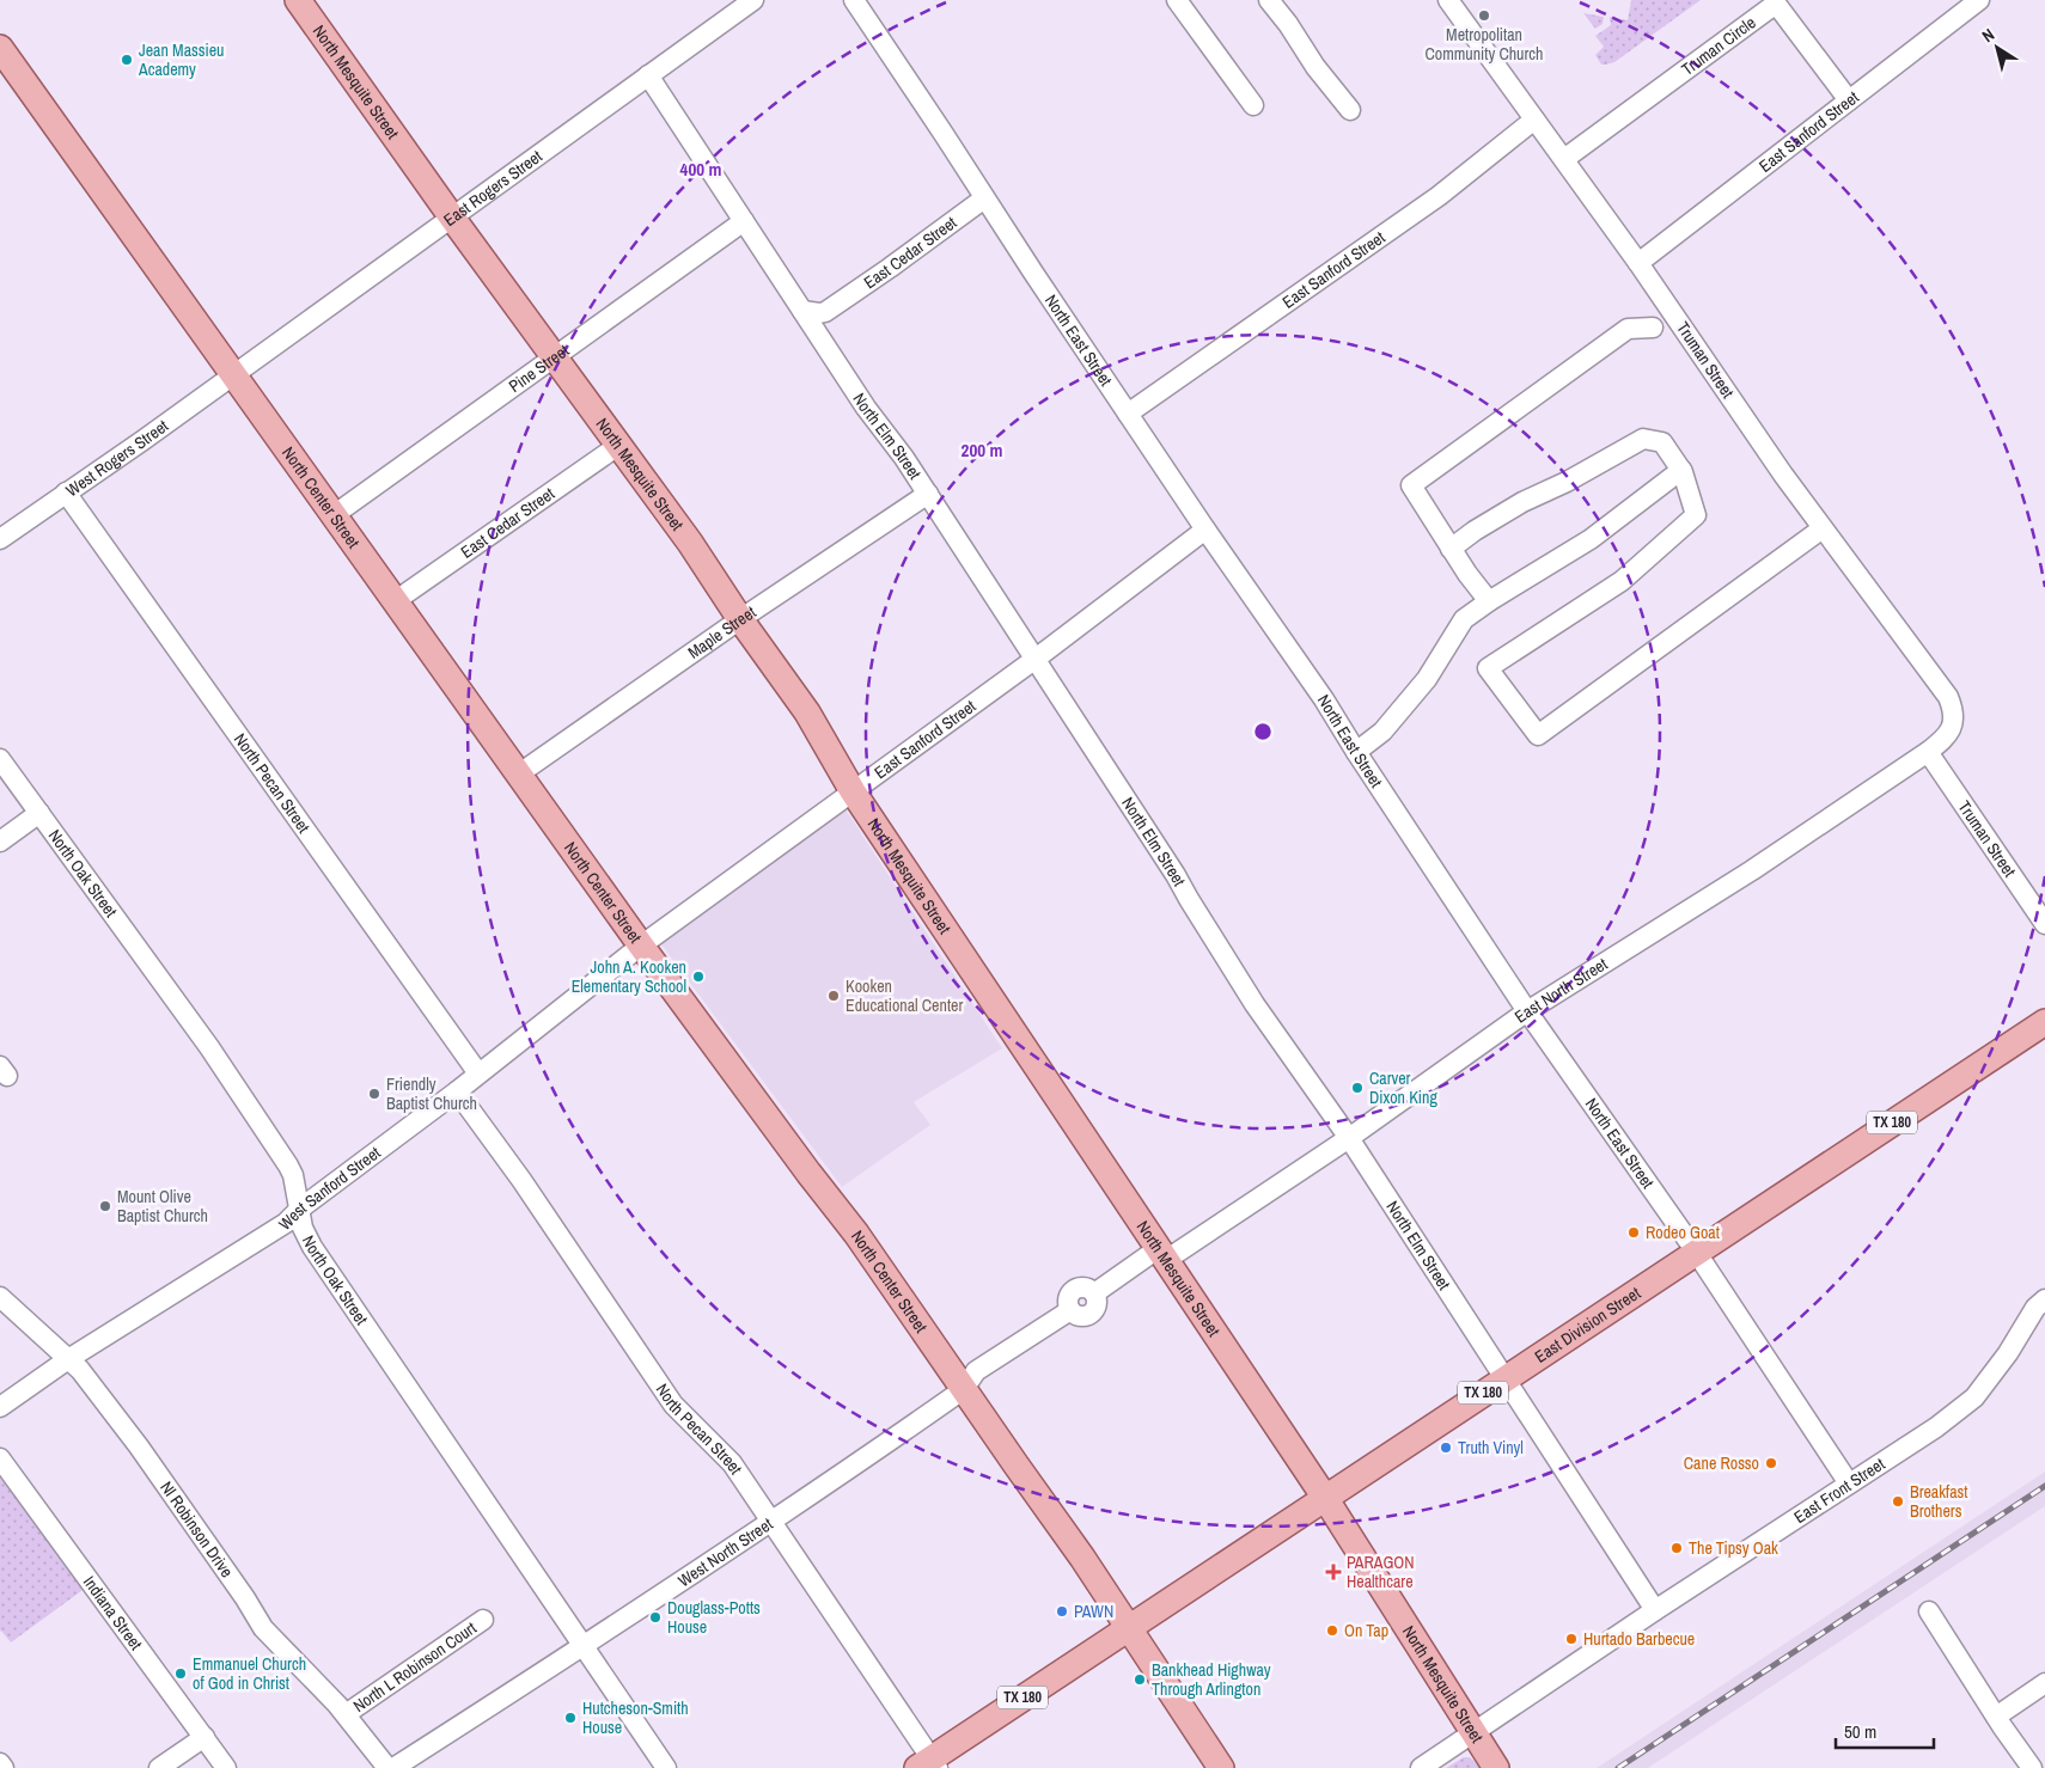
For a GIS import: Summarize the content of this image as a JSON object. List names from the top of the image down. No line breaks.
{"streets":{"main road":["North Mesquite Street","North Center Street","TX 180","East Division Street"],"street":["Truman Circle","East Sanford Street","East Rogers Street","East Cedar Street","North East Street","Truman Street","Pine Street","North Elm Street","West Rogers Street","Maple Street","North Pecan Street","North Oak Street","East North Street","West Sanford Street","East Front Street","Nl Robinson Drive","West North Street","Indiana Street","North L Robinson Court"]},"crossings":[["Truman Circle","East Sanford Street"],["Truman Circle","Truman Street"],["North Mesquite Street","East Sanford Street"],["North Mesquite Street","East Rogers Street"],["North Mesquite Street","East Cedar Street"],["North Mesquite Street","Pine Street"],["North Mesquite Street","Maple Street"],["North Mesquite Street","East North Street"],["North Mesquite Street","East Division Street"],["North Mesquite Street","East Front Street"],["East Sanford Street","North East Street"],["East Sanford Street","Truman Street"],["East Sanford Street","North Elm Street"],["East Sanford Street","North Center Street"],["East Sanford Street","West Sanford Street"],["East Rogers Street","North Elm Street"],["East Rogers Street","West Rogers Street"],["East Rogers Street","North Center Street"],["East Cedar Street","North East Street"],["East Cedar Street","North Elm Street"],["East Cedar Street","North Center Street"],["North East Street","East North Street"],["North East Street","East Division Street"],["North East Street","East Front Street"],["Truman Street","East North Street"],["Pine Street","North Elm Street"],["Pine Street","North Center Street"],["North Elm Street","Maple Street"],["North Elm Street","East North Street"],["North Elm Street","East Division Street"],["North Elm Street","East Front Street"],["West Rogers Street","North Center Street"],["West Rogers Street","North Pecan Street"],["North Center Street","Maple Street"],["North Center Street","East North Street"],["North Center Street","TX 180"],["North Center Street","West Sanford Street"],["North Center Street","East Division Street"],["North Center Street","West North Street"],["North Pecan Street","TX 180"],["North Pecan Street","West Sanford Street"],["North Pecan Street","West North Street"],["North Oak Street","West Sanford Street"],["North Oak Street","West North Street"],["East North Street","West North Street"],["TX 180","East Division Street"],["West Sanford Street","Nl Robinson Drive"],["Nl Robinson Drive","North L Robinson Court"]],"places":{"other":["Metropolitan Community Church","Jean Massieu Academy","John A. Kooken Elementary School","Kooken Educational Center","Carver Dixon King","Friendly Baptist Church","Mount Olive Baptist Church","Rodeo Goat","Truth Vinyl","Cane Rosso","Breakfast Brothers","The Tipsy Oak","PAWN","Douglass-Potts House","On Tap","Hurtado Barbecue","Emmanuel Church of God in Christ","Bankhead Highway Through Arlington","Hutcheson-Smith House"],"health":["PARAGON Healthcare"]},"scale_bar":"50 m","north":"top left","rings":["400 m","200 m"]}
